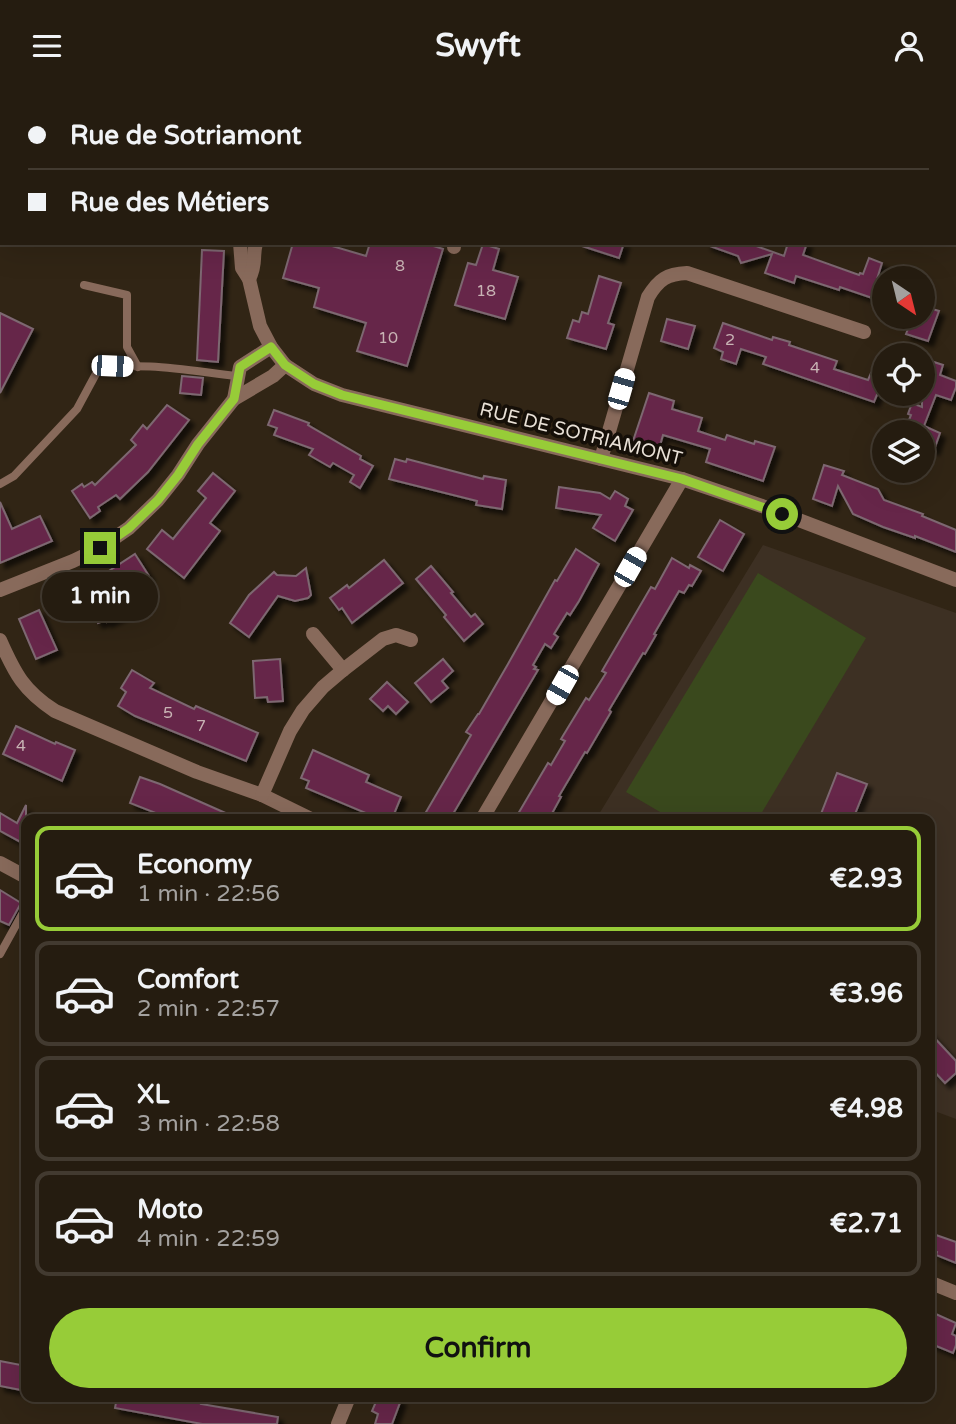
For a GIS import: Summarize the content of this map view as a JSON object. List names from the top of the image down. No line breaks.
{"streets":{"street":["RUE DE SOTRIAMONT"]},"house_numbers":["8","18","10","2","4","5","7","4"],"north":"bottom right","page":{"header":"Swyft","banner":["Rue de Sotriamont","Rue des Métiers"],"bubble":"1 min","list":[{"name":"Economy","note":"1 min · 22:56","value":"€2.93"},{"name":"Comfort","note":"2 min · 22:57","value":"€3.96"},{"name":"XL","note":"3 min · 22:58","value":"€4.98"},{"name":"Moto","note":"4 min · 22:59","value":"€2.71"}],"buttons":"Confirm"}}
